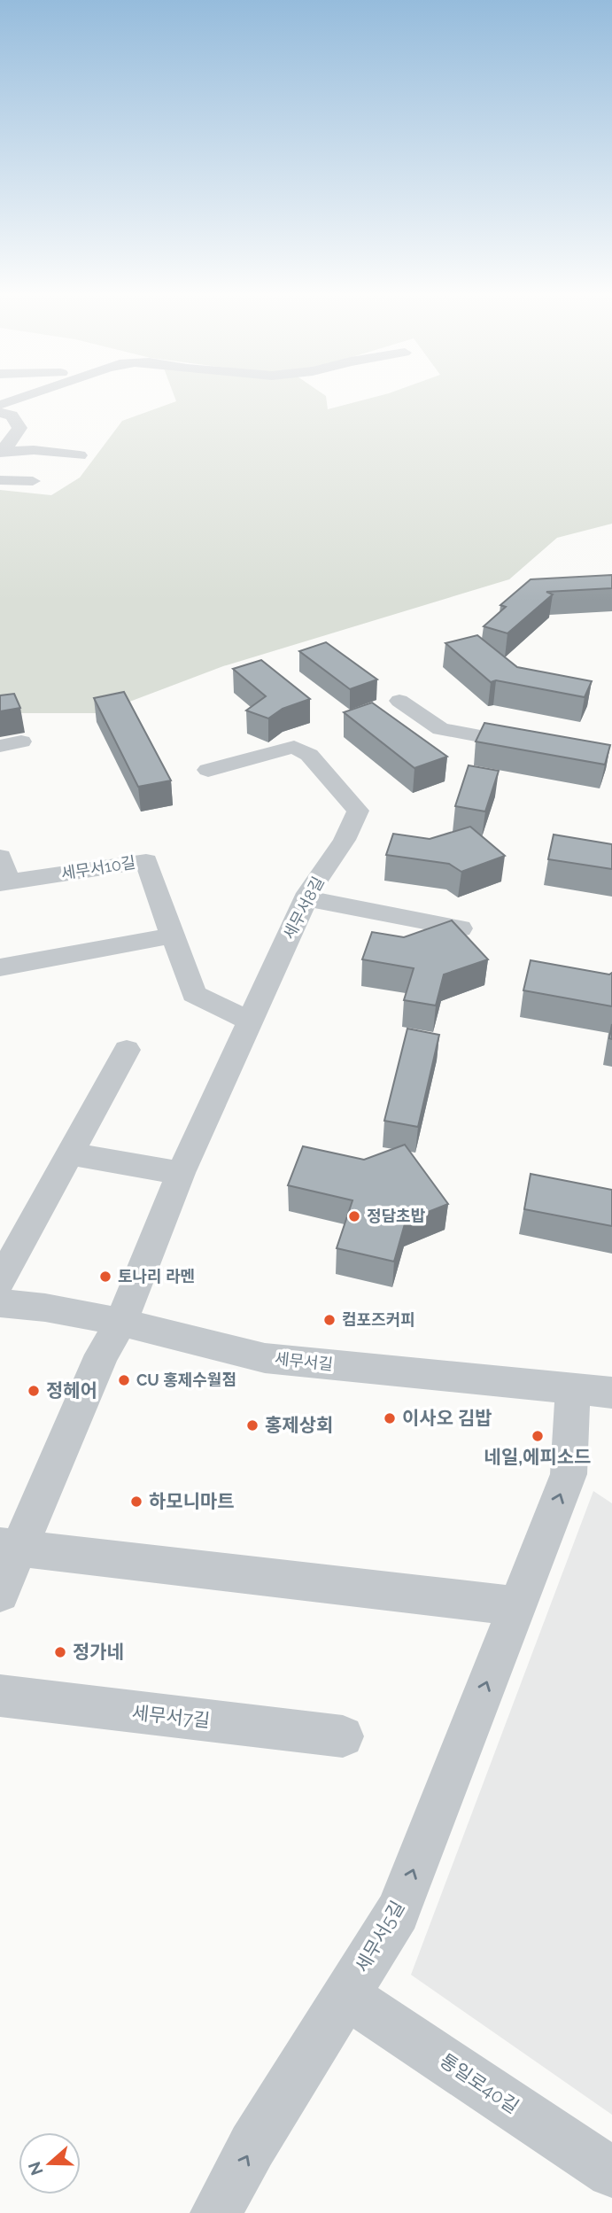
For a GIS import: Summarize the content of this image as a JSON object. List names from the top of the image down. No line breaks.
{"streets":{"street":["세무서10길","세무서8길","세무서길","세무서7길","세무서5길","통일로40길"]},"crossings":[["세무서10길","세무서8길"],["세무서8길","세무서길"],["세무서길","세무서5길"],["세무서5길","통일로40길"]],"one_way":["세무서5길"],"places":["정담초밥","토나리 라멘","컴포즈커피","CU 홍제수월점","정헤어","이사오 김밥","홍제상회","네일,에피소드","하모니마트","정가네"],"north":"left"}
